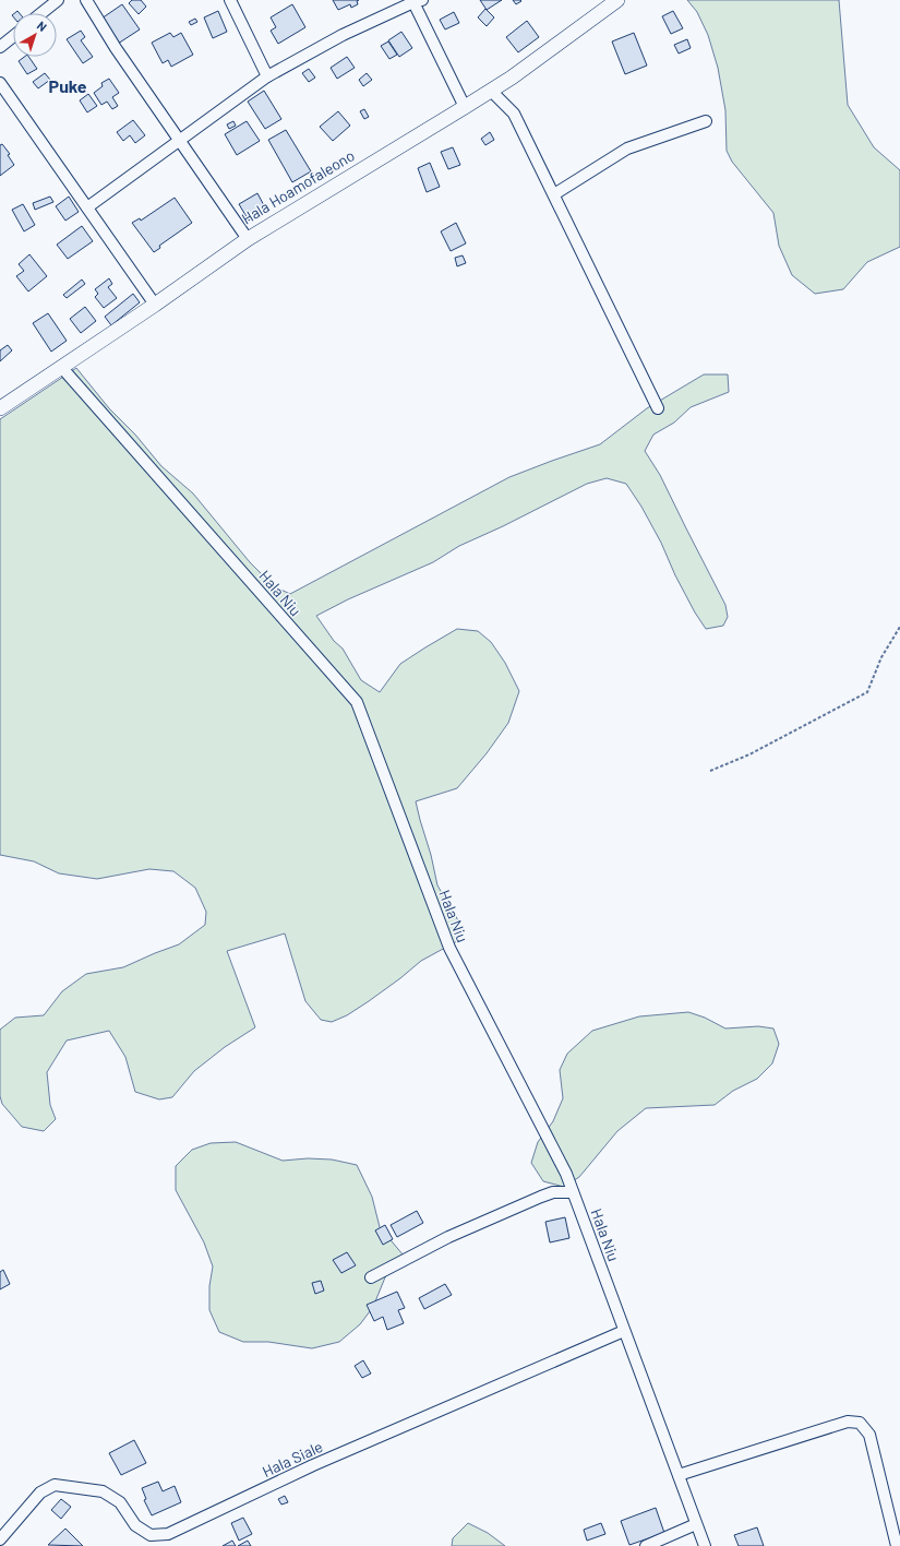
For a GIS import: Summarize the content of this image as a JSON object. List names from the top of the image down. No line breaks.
{"streets":{"street":["Hala Hoamofaleono","Hala Niu","Hala Siale"]},"crossings":[["Hala Hoamofaleono","Hala Niu"],["Hala Niu","Hala Siale"]],"districts":["Puke"],"north":"top right"}
